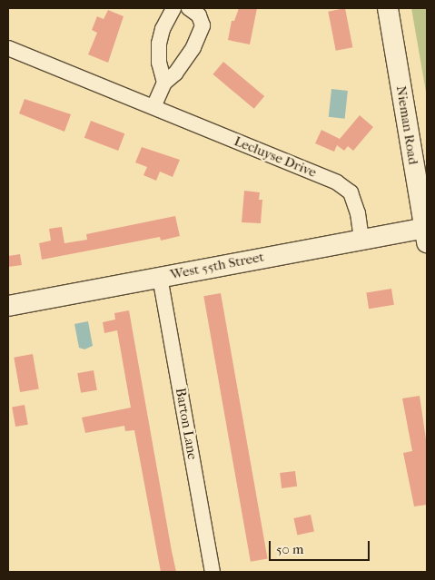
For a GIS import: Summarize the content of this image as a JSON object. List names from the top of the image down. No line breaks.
{"streets":{"street":["Nieman Road","Lecluyse Drive","West 55th Street","Barton Lane"]},"crossings":[["Nieman Road","West 55th Street"],["Lecluyse Drive","West 55th Street"],["West 55th Street","Barton Lane"]],"scale_bar":"50 m"}
